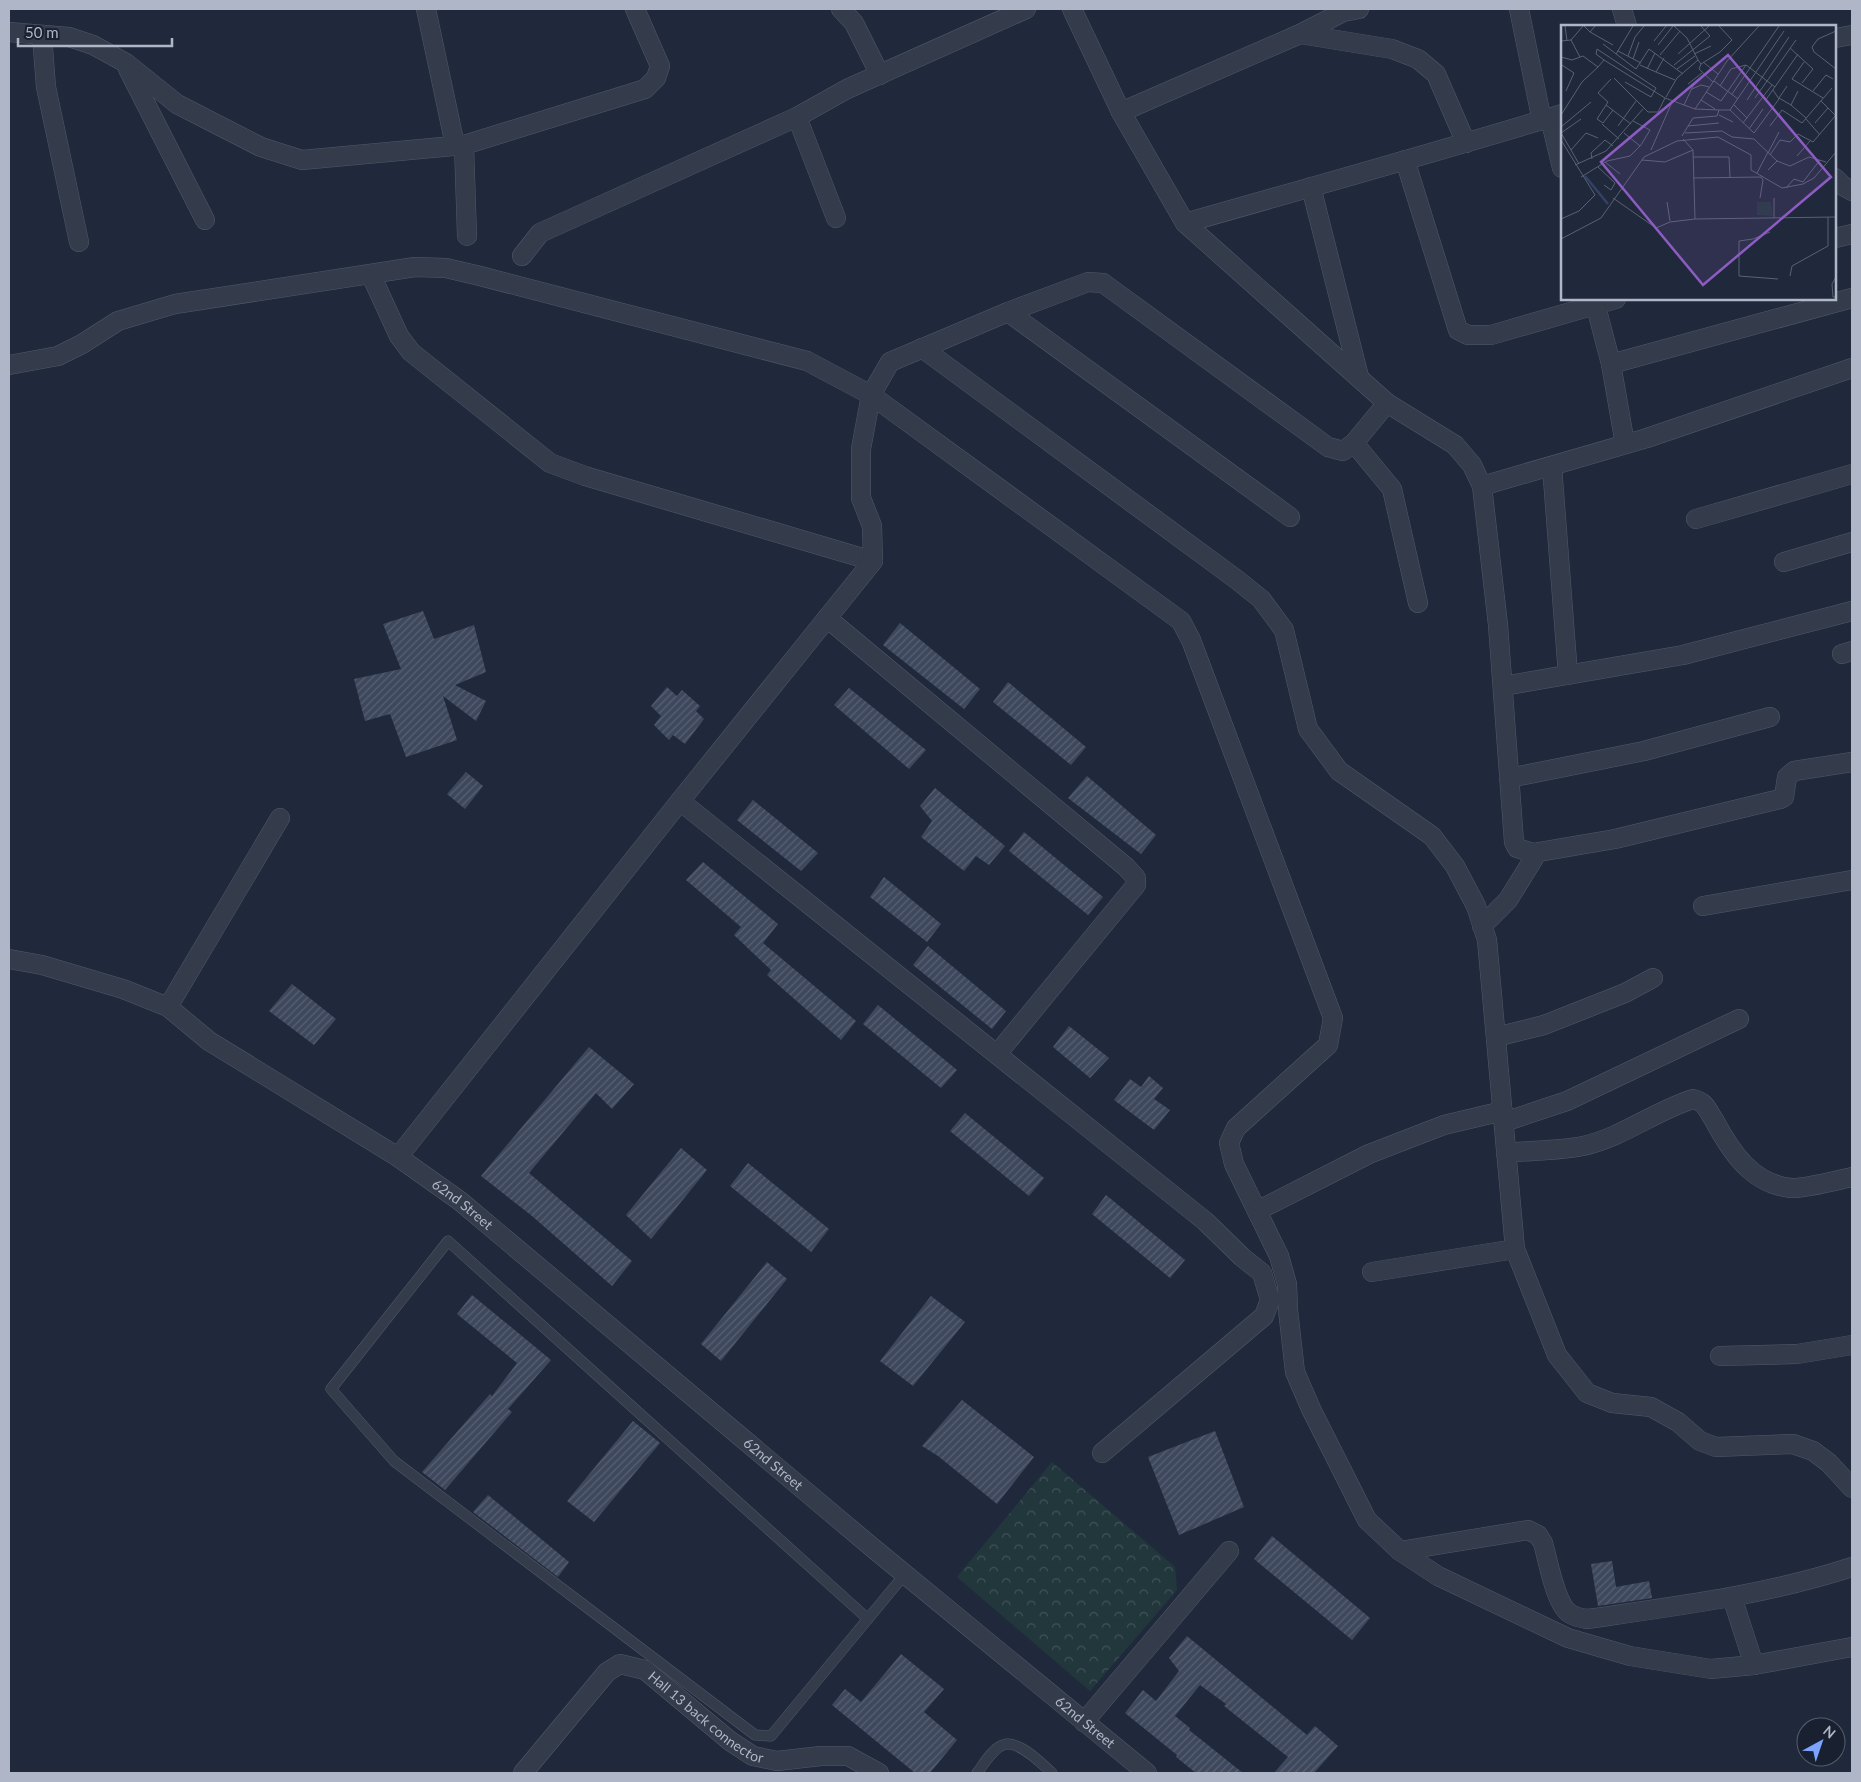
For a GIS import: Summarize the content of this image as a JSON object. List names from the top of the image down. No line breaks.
{"streets":{"street":["62nd Street","Hall 13 back connector"]},"scale_bar":"50 m","north":"top right"}
